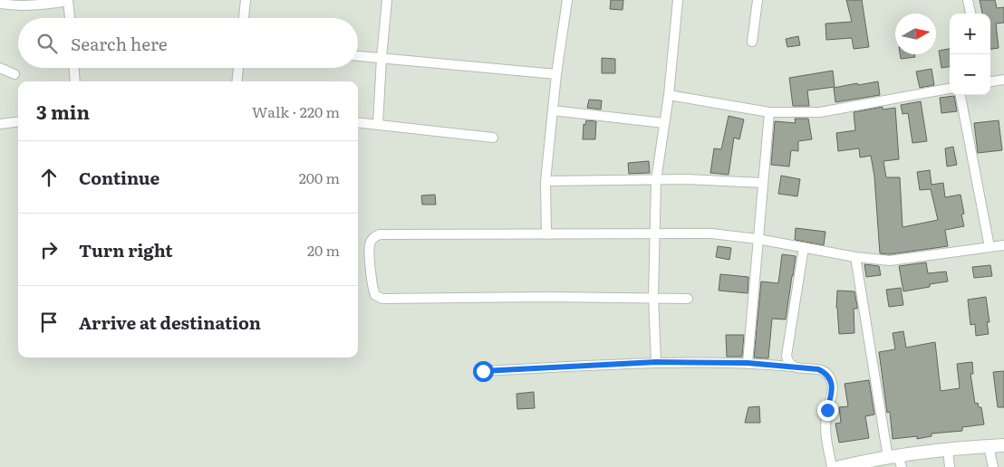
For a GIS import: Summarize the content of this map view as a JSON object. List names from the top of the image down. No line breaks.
{"north":"right","page":{"map_buttons":["+","−"],"search":"Search here","heading":["3 min","Walk · 220 m"],"list":[["Continue","200 m"],["Turn right","20 m"],"Arrive at destination"]}}
